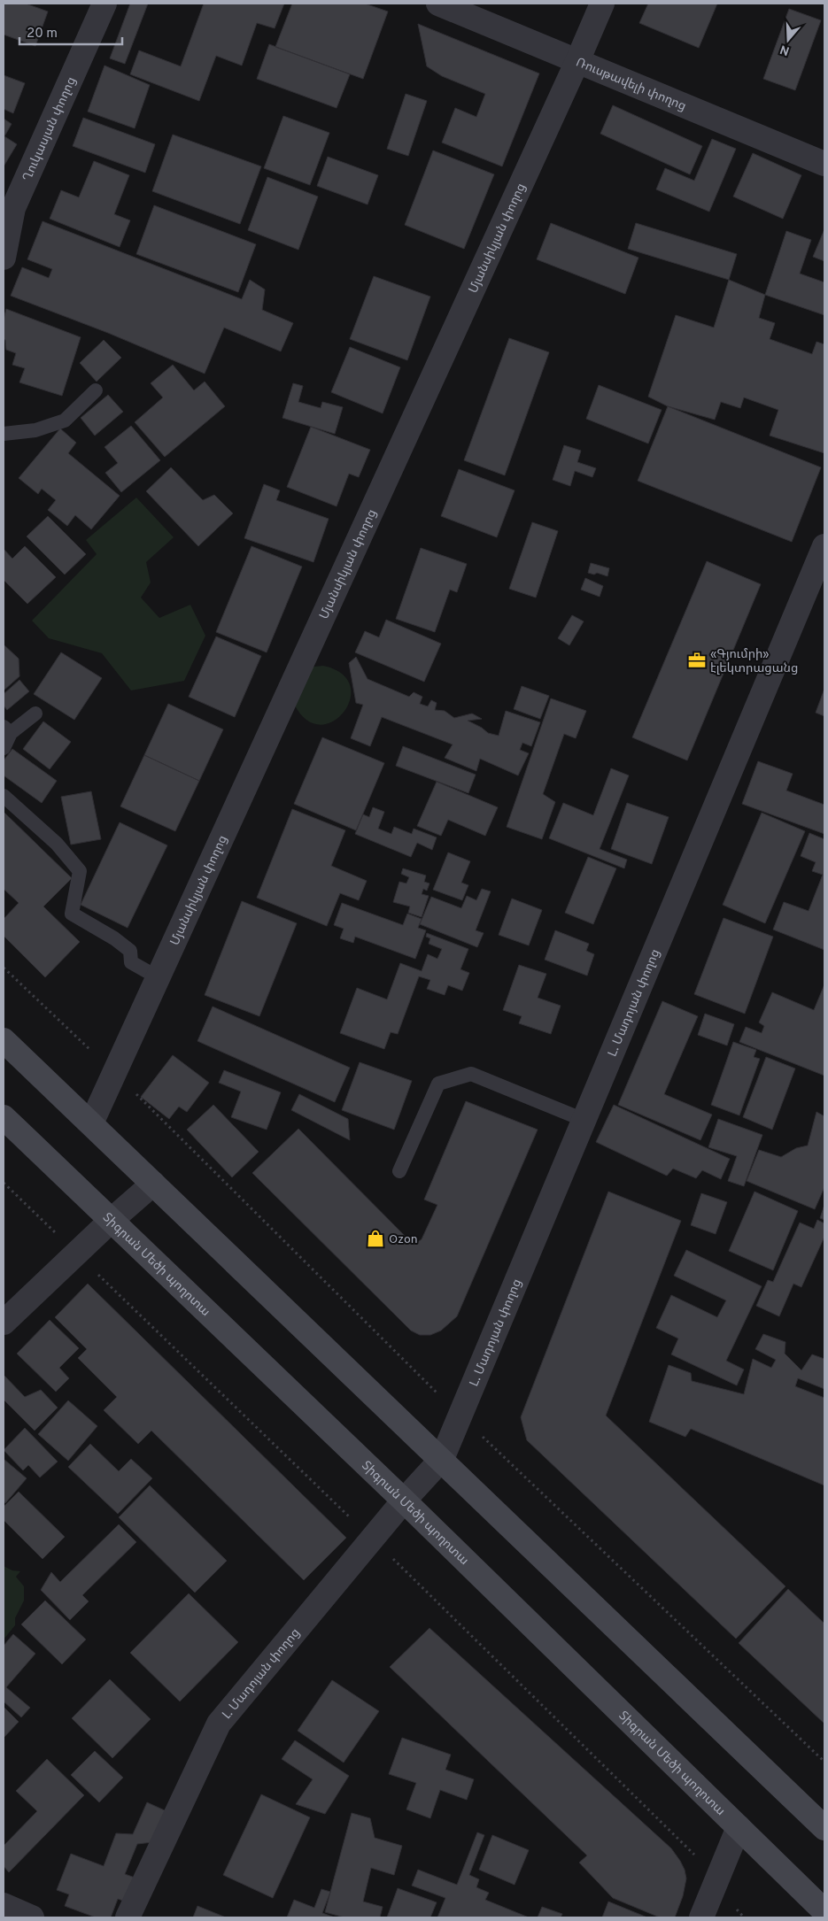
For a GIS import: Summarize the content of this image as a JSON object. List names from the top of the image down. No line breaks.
{"streets":{"main road":["Տիգրան Մեծի պողոտա"],"street":["Ռուսթավելի փողոց","Ղուկասյան փողոց","Մյանսիկյան փողոց","L. Մադոյան փողոց","Լ. Մադոյան փողոց"]},"crossings":[["Ռուսթավելի փողոց","Մյանսիկյան փողոց"],["L. Մադոյան փողոց","Լ. Մադոյան փողոց"],["Տիգրան Մեծի պողոտա","Լ. Մադոյան փողոց"]],"places":{"office":["«Գյումրի» էլեկտրացանց"],"shop":["Ozon"]},"scale_bar":"20 m","north":"bottom"}
